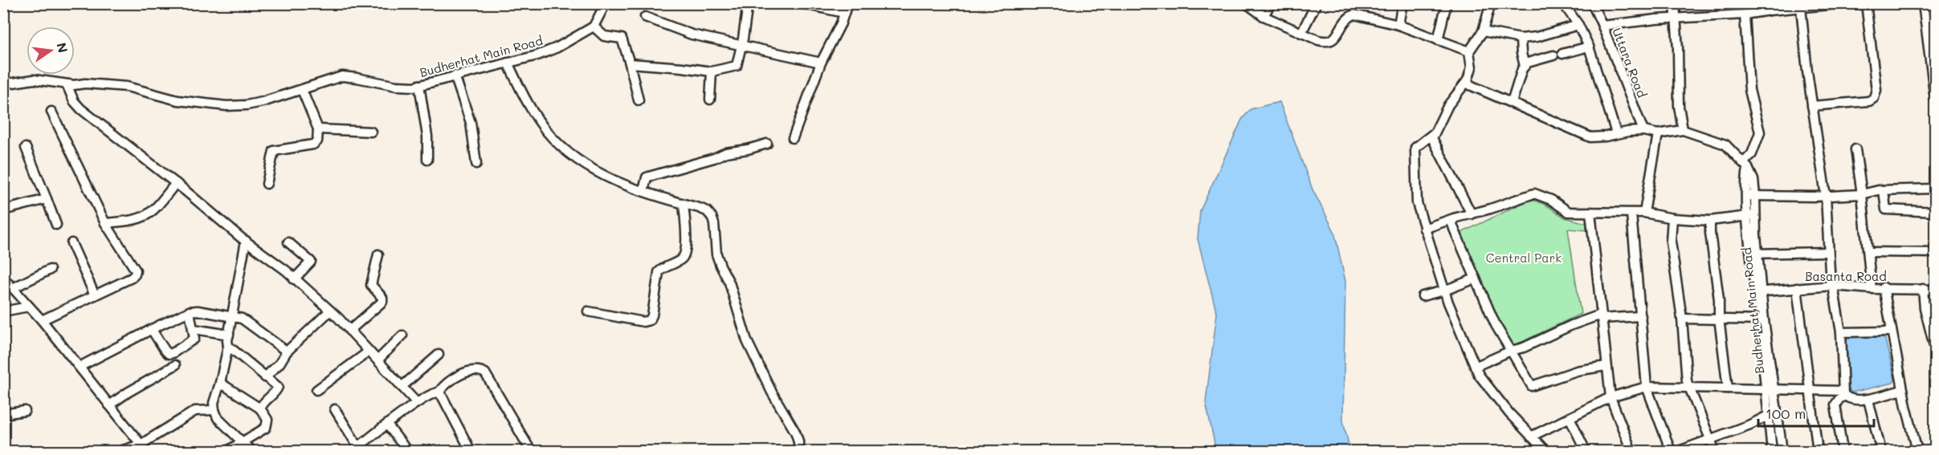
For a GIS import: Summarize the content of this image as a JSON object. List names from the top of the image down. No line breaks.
{"streets":{"street":["Budherhat Main Road","Uttara Road","Basanta Road"]},"crossings":[["Budherhat Main Road","Basanta Road"]],"parks":["Central Park"],"scale_bar":"100 m","north":"right"}
